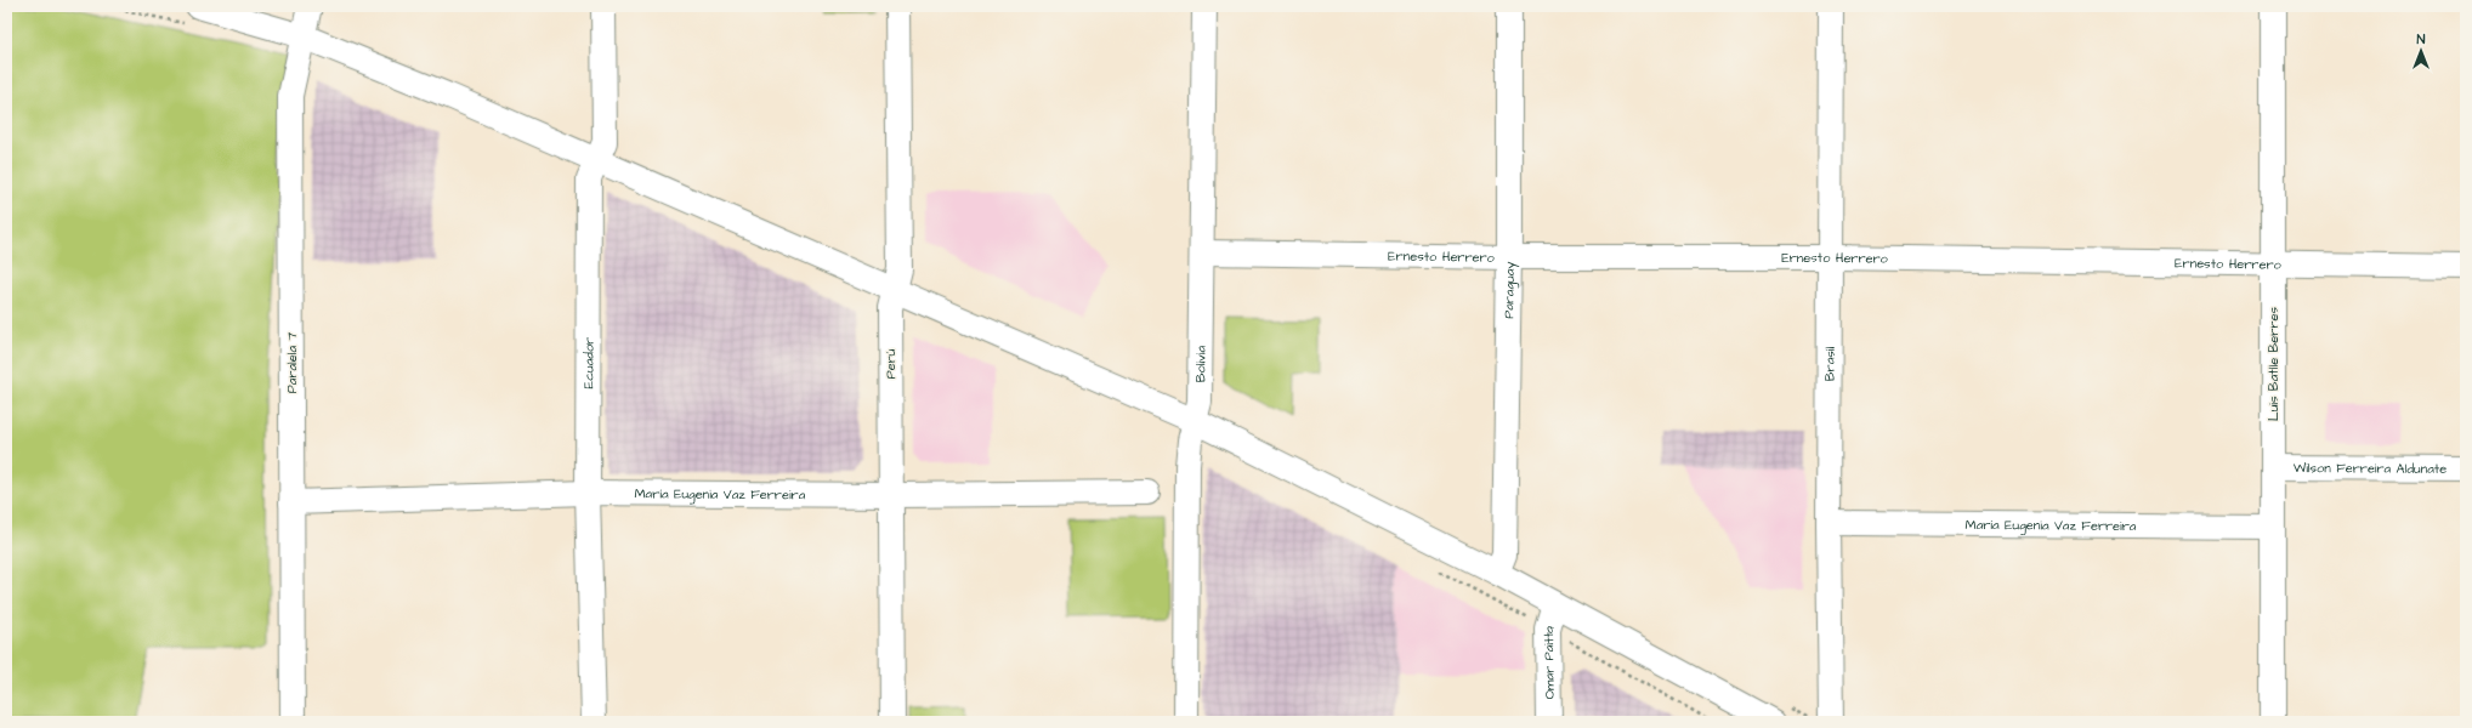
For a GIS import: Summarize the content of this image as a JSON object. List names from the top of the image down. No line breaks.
{"streets":{"street":["Ernesto Herrero","Paraguay","Paralela 7","Ecuador","Perú","Brasil","Luis Batlle Berres","Bolivia","Wilson Ferreira Aldunate","María Eugenia Vaz Ferreira","Omar Paitta"]},"crossings":[["Ernesto Herrero","Paraguay"],["Ernesto Herrero","Brasil"],["Ernesto Herrero","Luis Batlle Berres"],["Ernesto Herrero","Bolivia"],["Paralela 7","María Eugenia Vaz Ferreira"],["Ecuador","María Eugenia Vaz Ferreira"],["Perú","María Eugenia Vaz Ferreira"],["Brasil","María Eugenia Vaz Ferreira"],["Luis Batlle Berres","Wilson Ferreira Aldunate"],["Luis Batlle Berres","María Eugenia Vaz Ferreira"]],"north":"top"}
